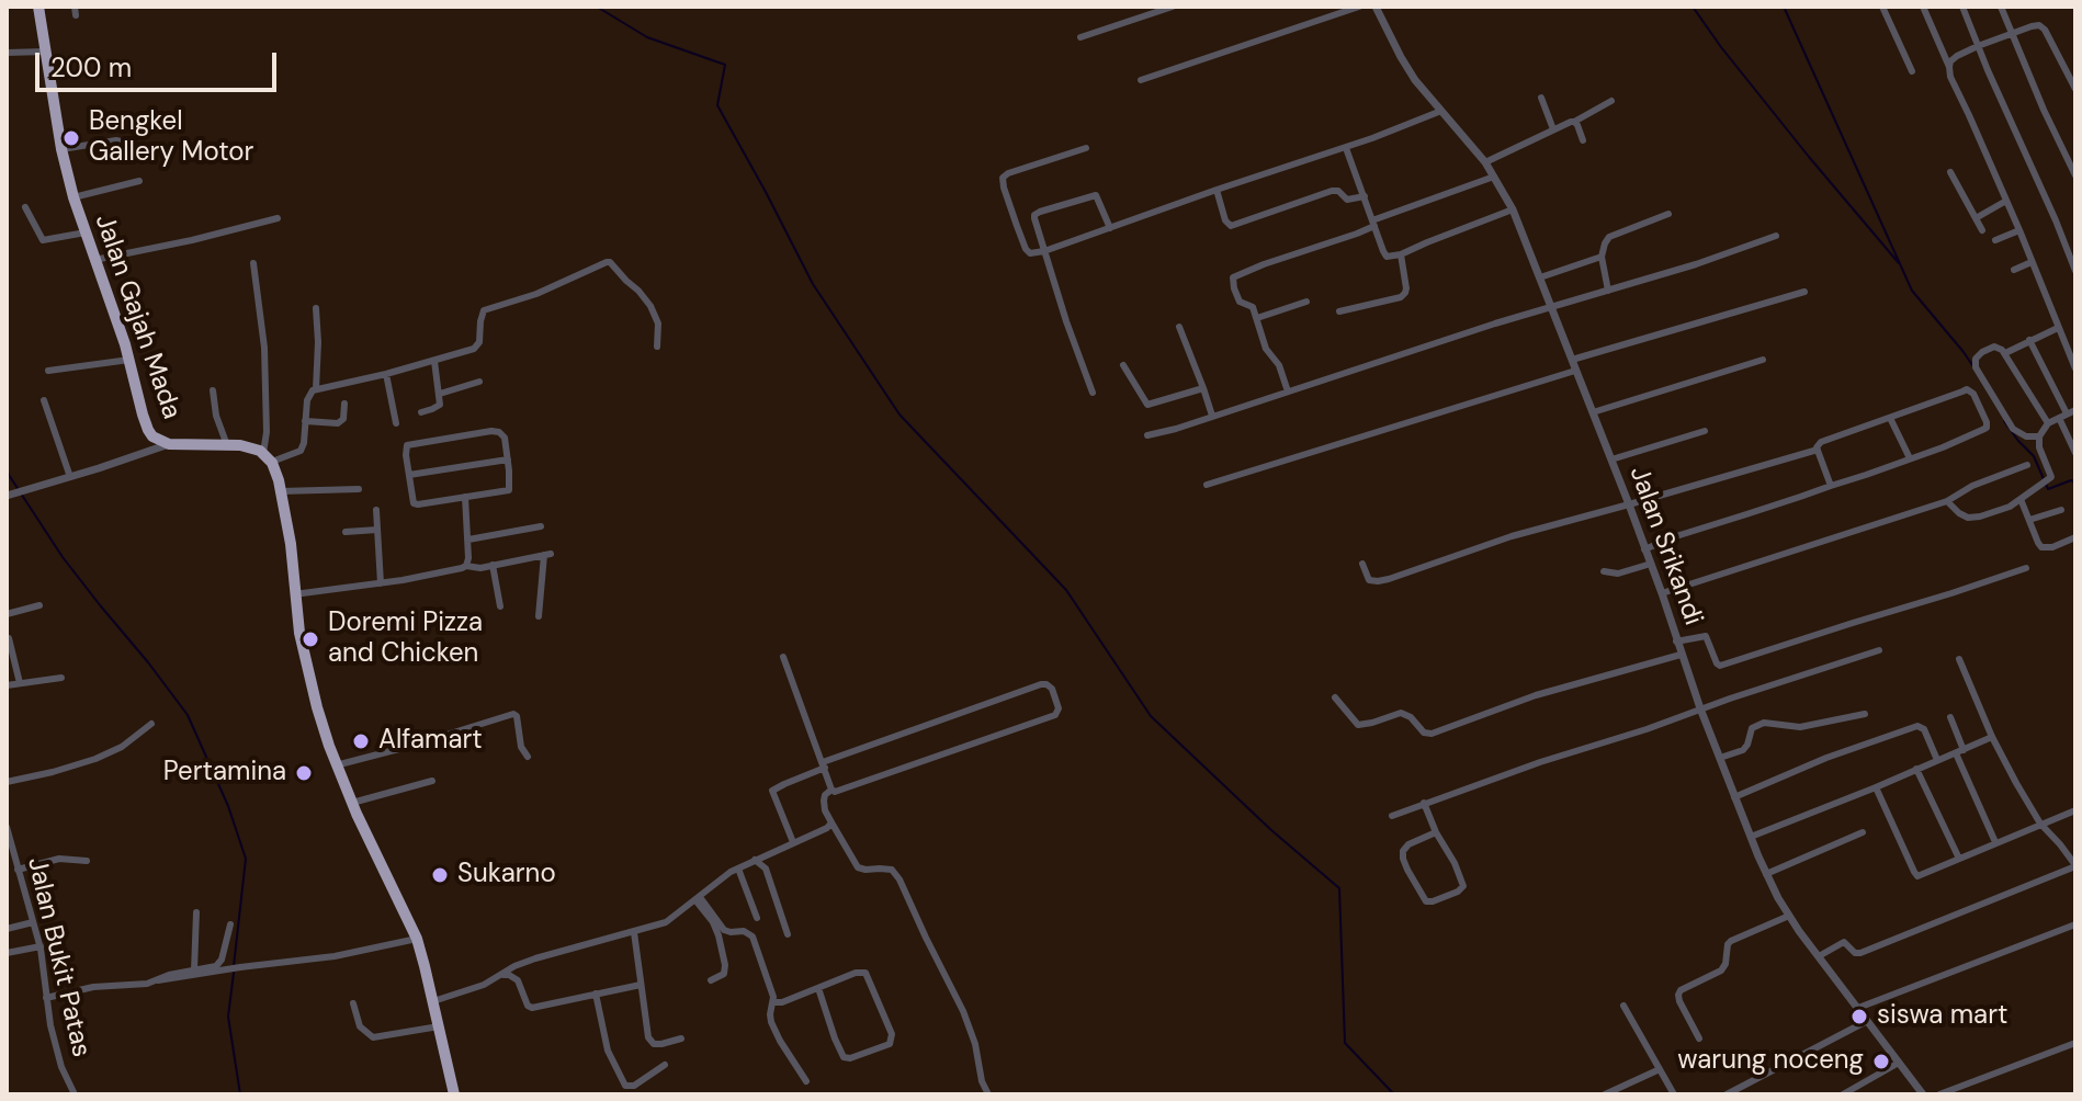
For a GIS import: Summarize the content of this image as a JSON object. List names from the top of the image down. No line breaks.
{"streets":{"highway":["Jalan Gajah Mada"],"street":["Jalan Srikandi","Jalan Bukit Patas"]},"places":["Bengkel Gallery Motor","Doremi Pizza and Chicken","Alfamart","Pertamina","Sukarno","siswa mart","warung noceng"],"scale_bar":"200 m"}
